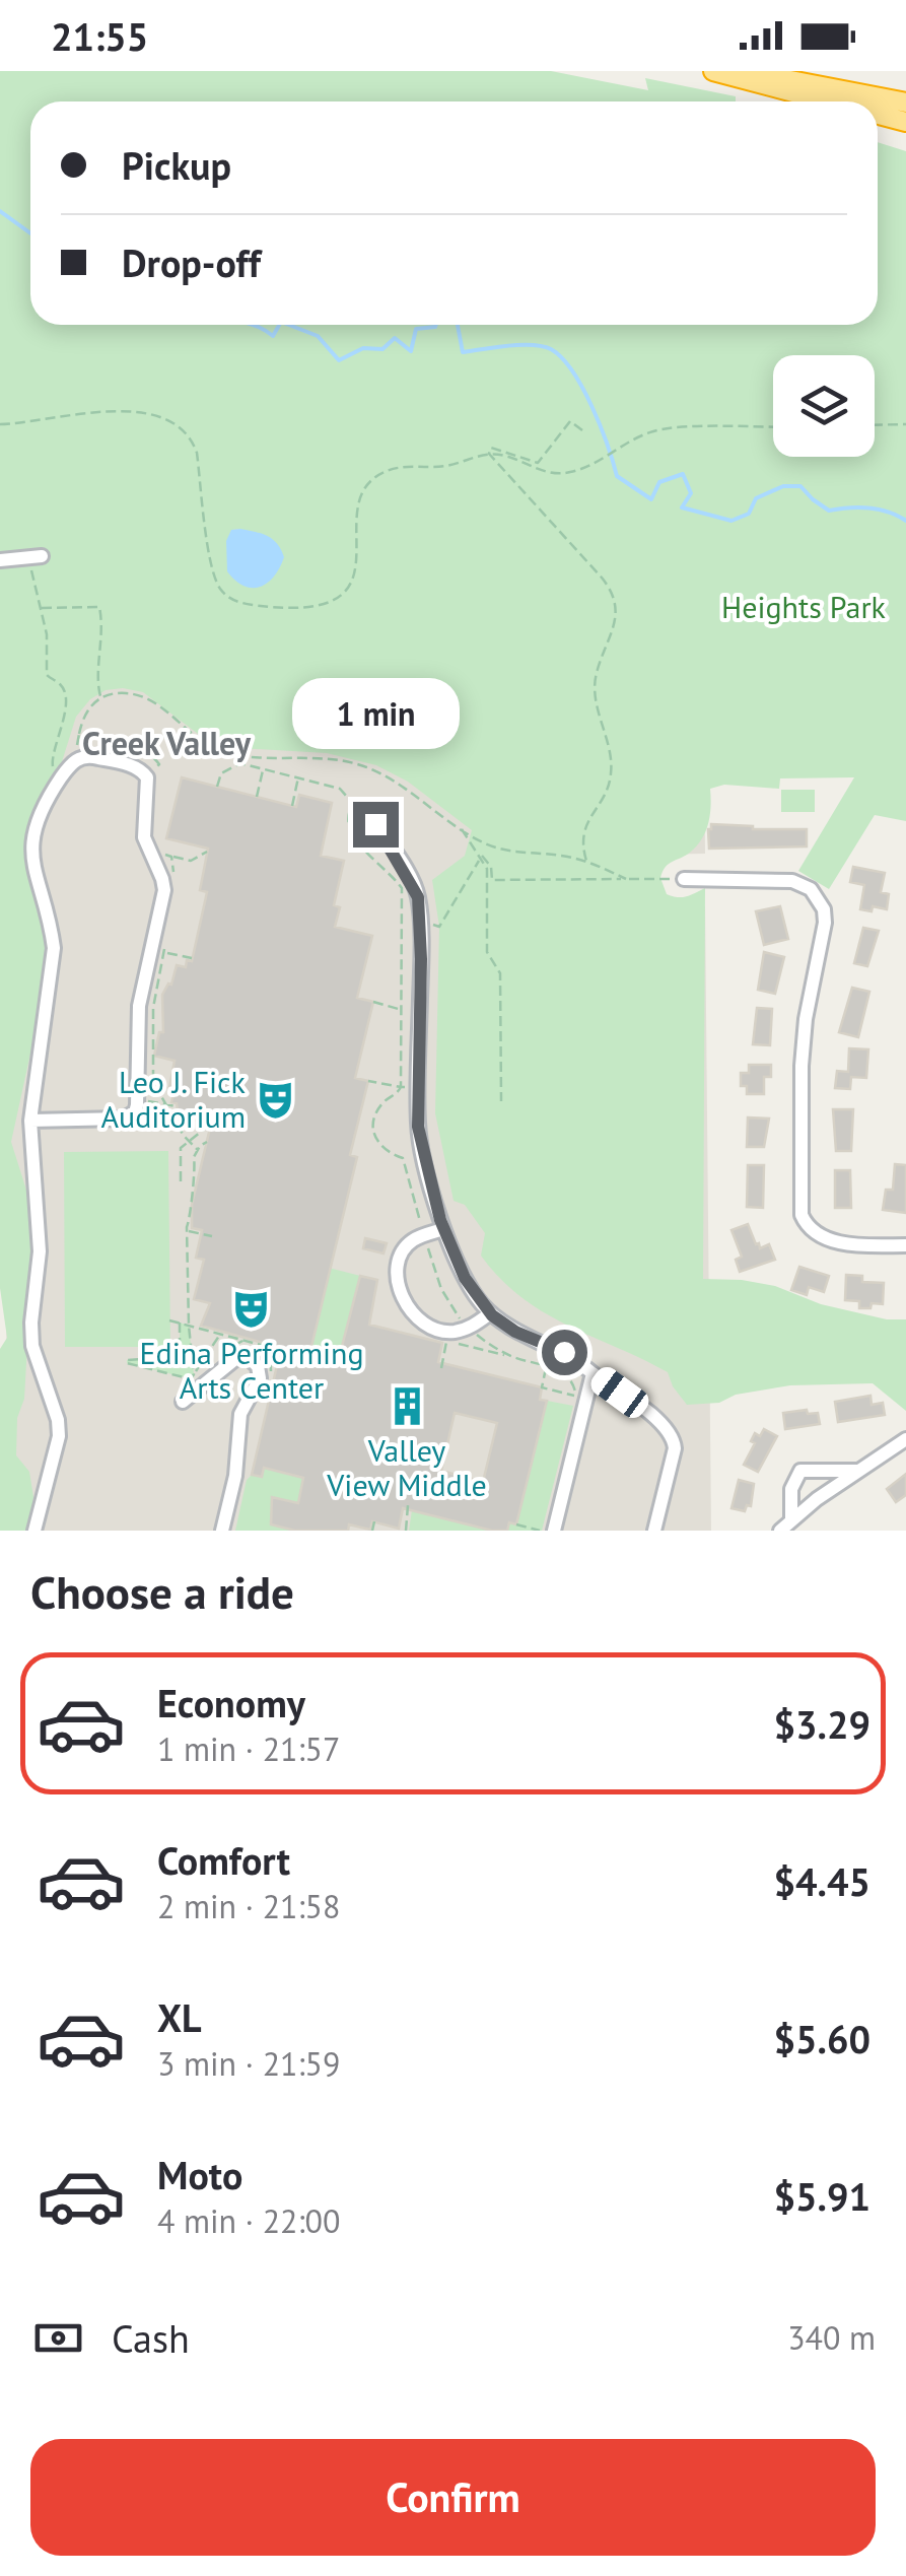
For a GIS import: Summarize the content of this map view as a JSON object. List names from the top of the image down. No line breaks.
{"districts":["Creek Valley"],"parks":["Heights Park"],"places":{"theatre":["Leo J. Fick Auditorium","Edina Performing Arts Center"],"building":["Valley View Middle"]},"page":{"status":"21:55","banner":["Pickup","Drop-off"],"bubble":"1 min","heading":"Choose a ride","list":[{"name":"Economy","note":"1 min · 21:57","value":"$3.29"},{"name":"Comfort","note":"2 min · 21:58","value":"$4.45"},{"name":"XL","note":"3 min · 21:59","value":"$5.60"},{"name":"Moto","note":"4 min · 22:00","value":"$5.91"}],"pay":["Cash","340 m"],"buttons":"Confirm"}}
